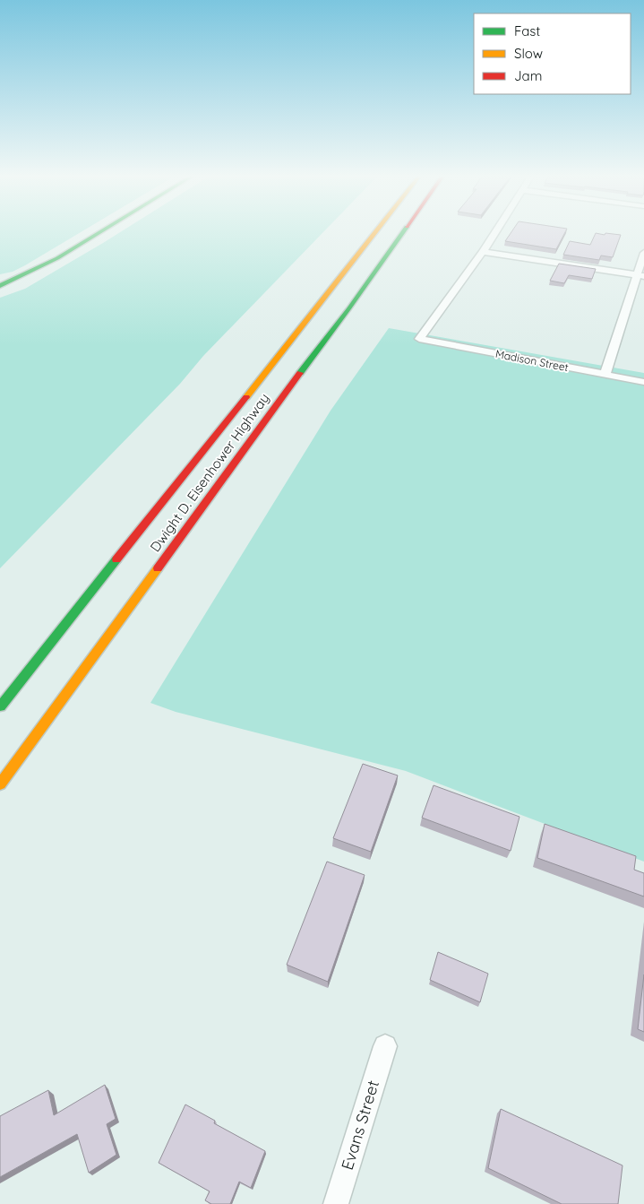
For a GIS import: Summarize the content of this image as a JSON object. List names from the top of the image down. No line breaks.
{"streets":{"main road":["Dwight D. Eisenhower Highway"],"street":["Madison Street","Evans Street"]},"legend":["Fast","Slow","Jam"]}
